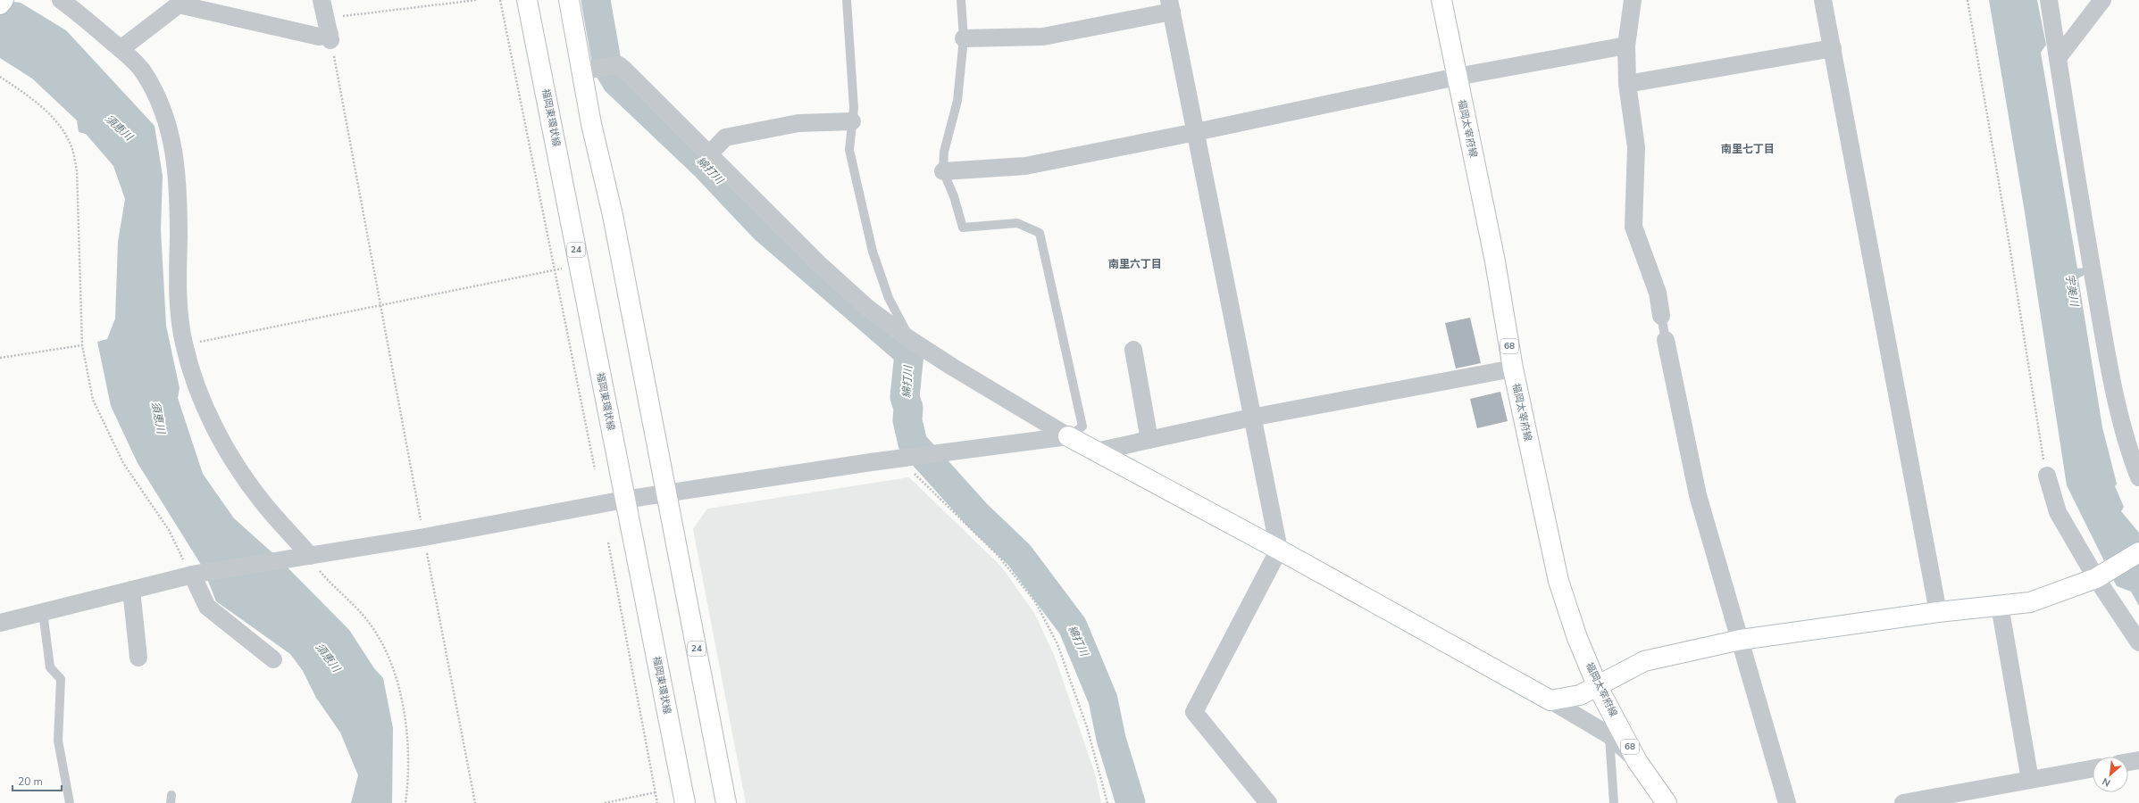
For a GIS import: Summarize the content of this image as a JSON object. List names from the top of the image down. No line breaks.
{"streets":{"main road":["福岡東環状線","福岡太宰府線","24","68"]},"districts":["南里七丁目","南里六丁目"],"water":["須恵川","綿打川","宇美川"],"scale_bar":"20 m","north":"bottom left"}
